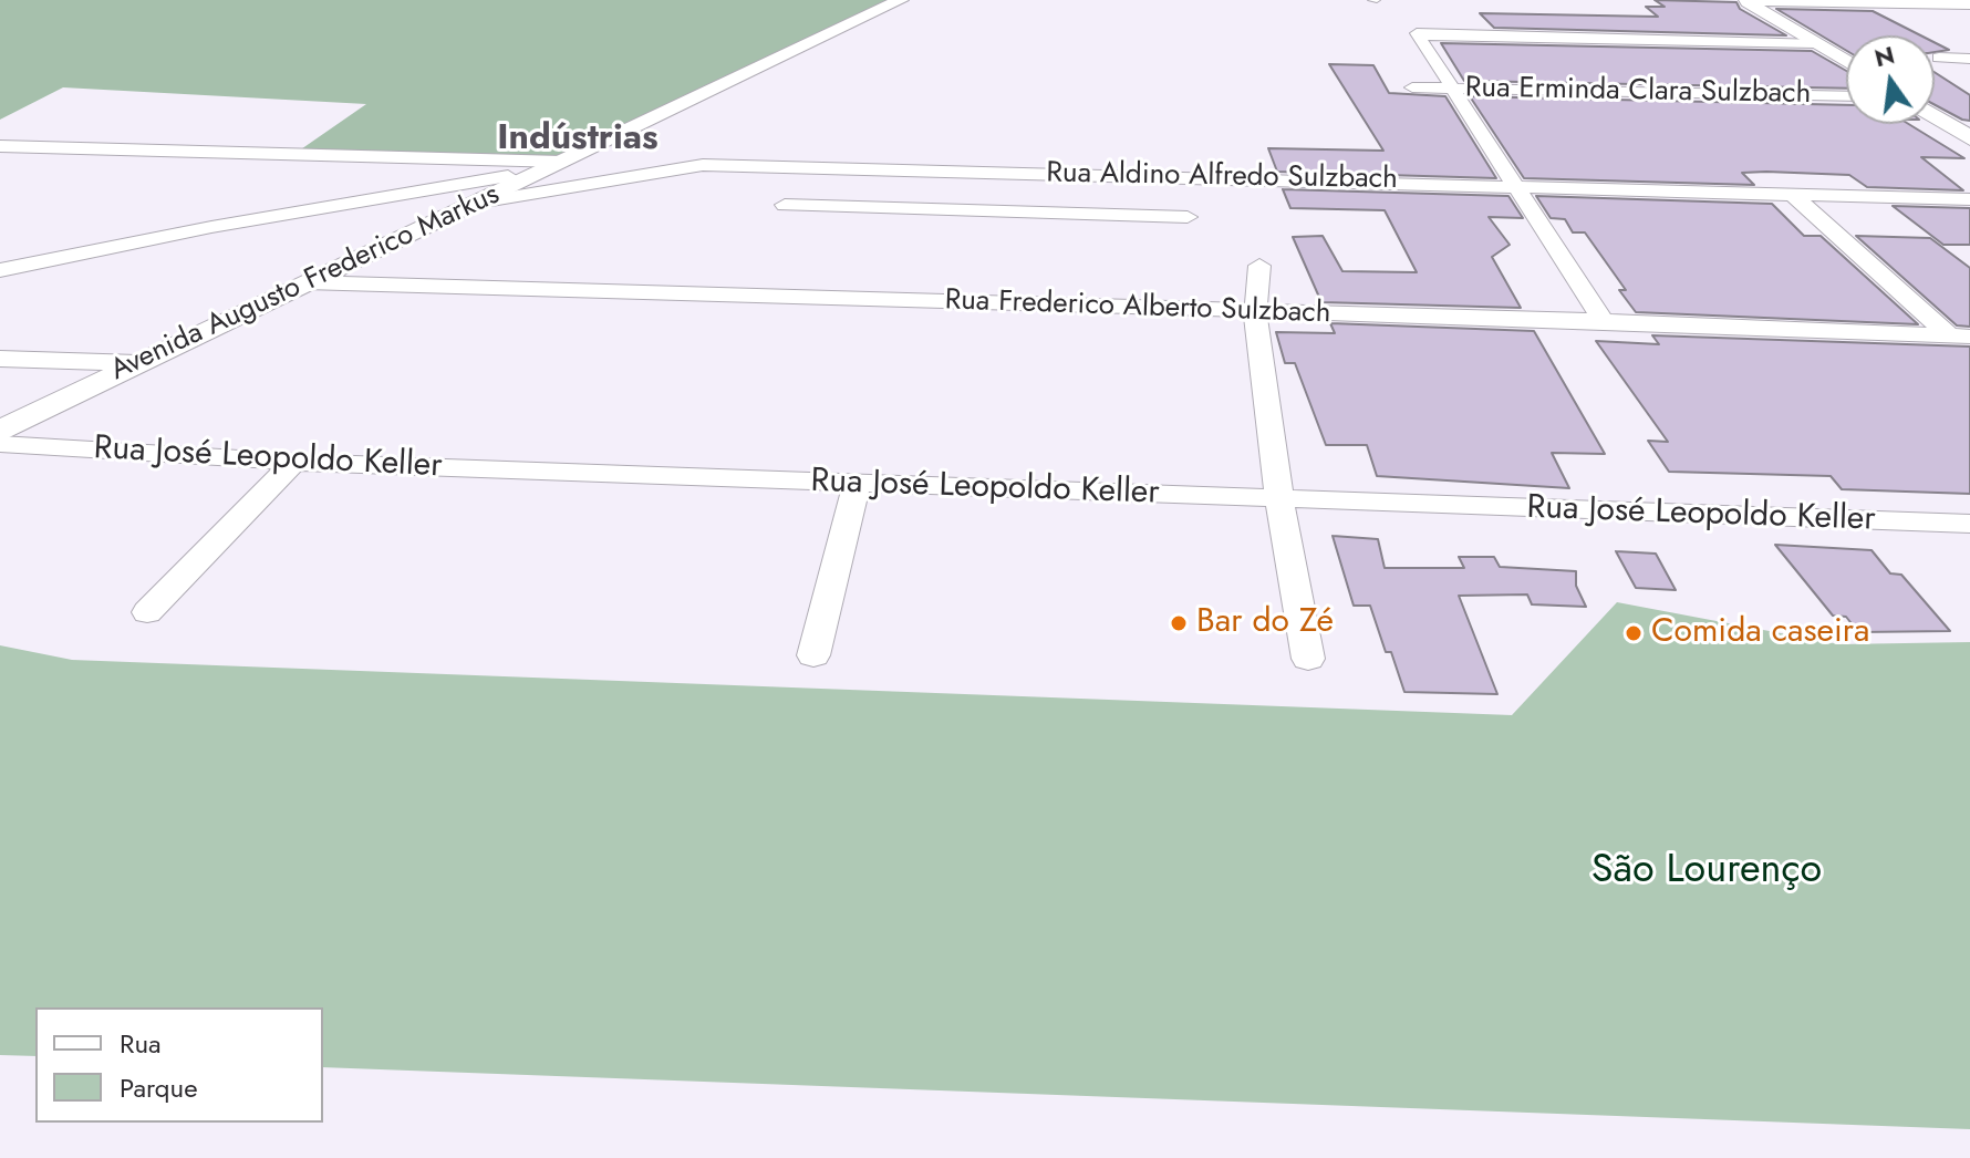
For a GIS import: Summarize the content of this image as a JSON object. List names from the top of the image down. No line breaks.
{"streets":{"street":["Rua Erminda Clara Sulzbach","Rua Aldino Alfredo Sulzbach","Avenida Augusto Frederico Markus","Rua Frederico Alberto Sulzbach","Rua José Leopoldo Keller"]},"crossings":[["Rua Aldino Alfredo Sulzbach","Avenida Augusto Frederico Markus"],["Avenida Augusto Frederico Markus","Rua Frederico Alberto Sulzbach"]],"districts":["Indústrias"],"parks":["São Lourenço"],"places":["Bar do Zé","Comida caseira"],"legend":["Rua","Parque"],"north":"top"}
